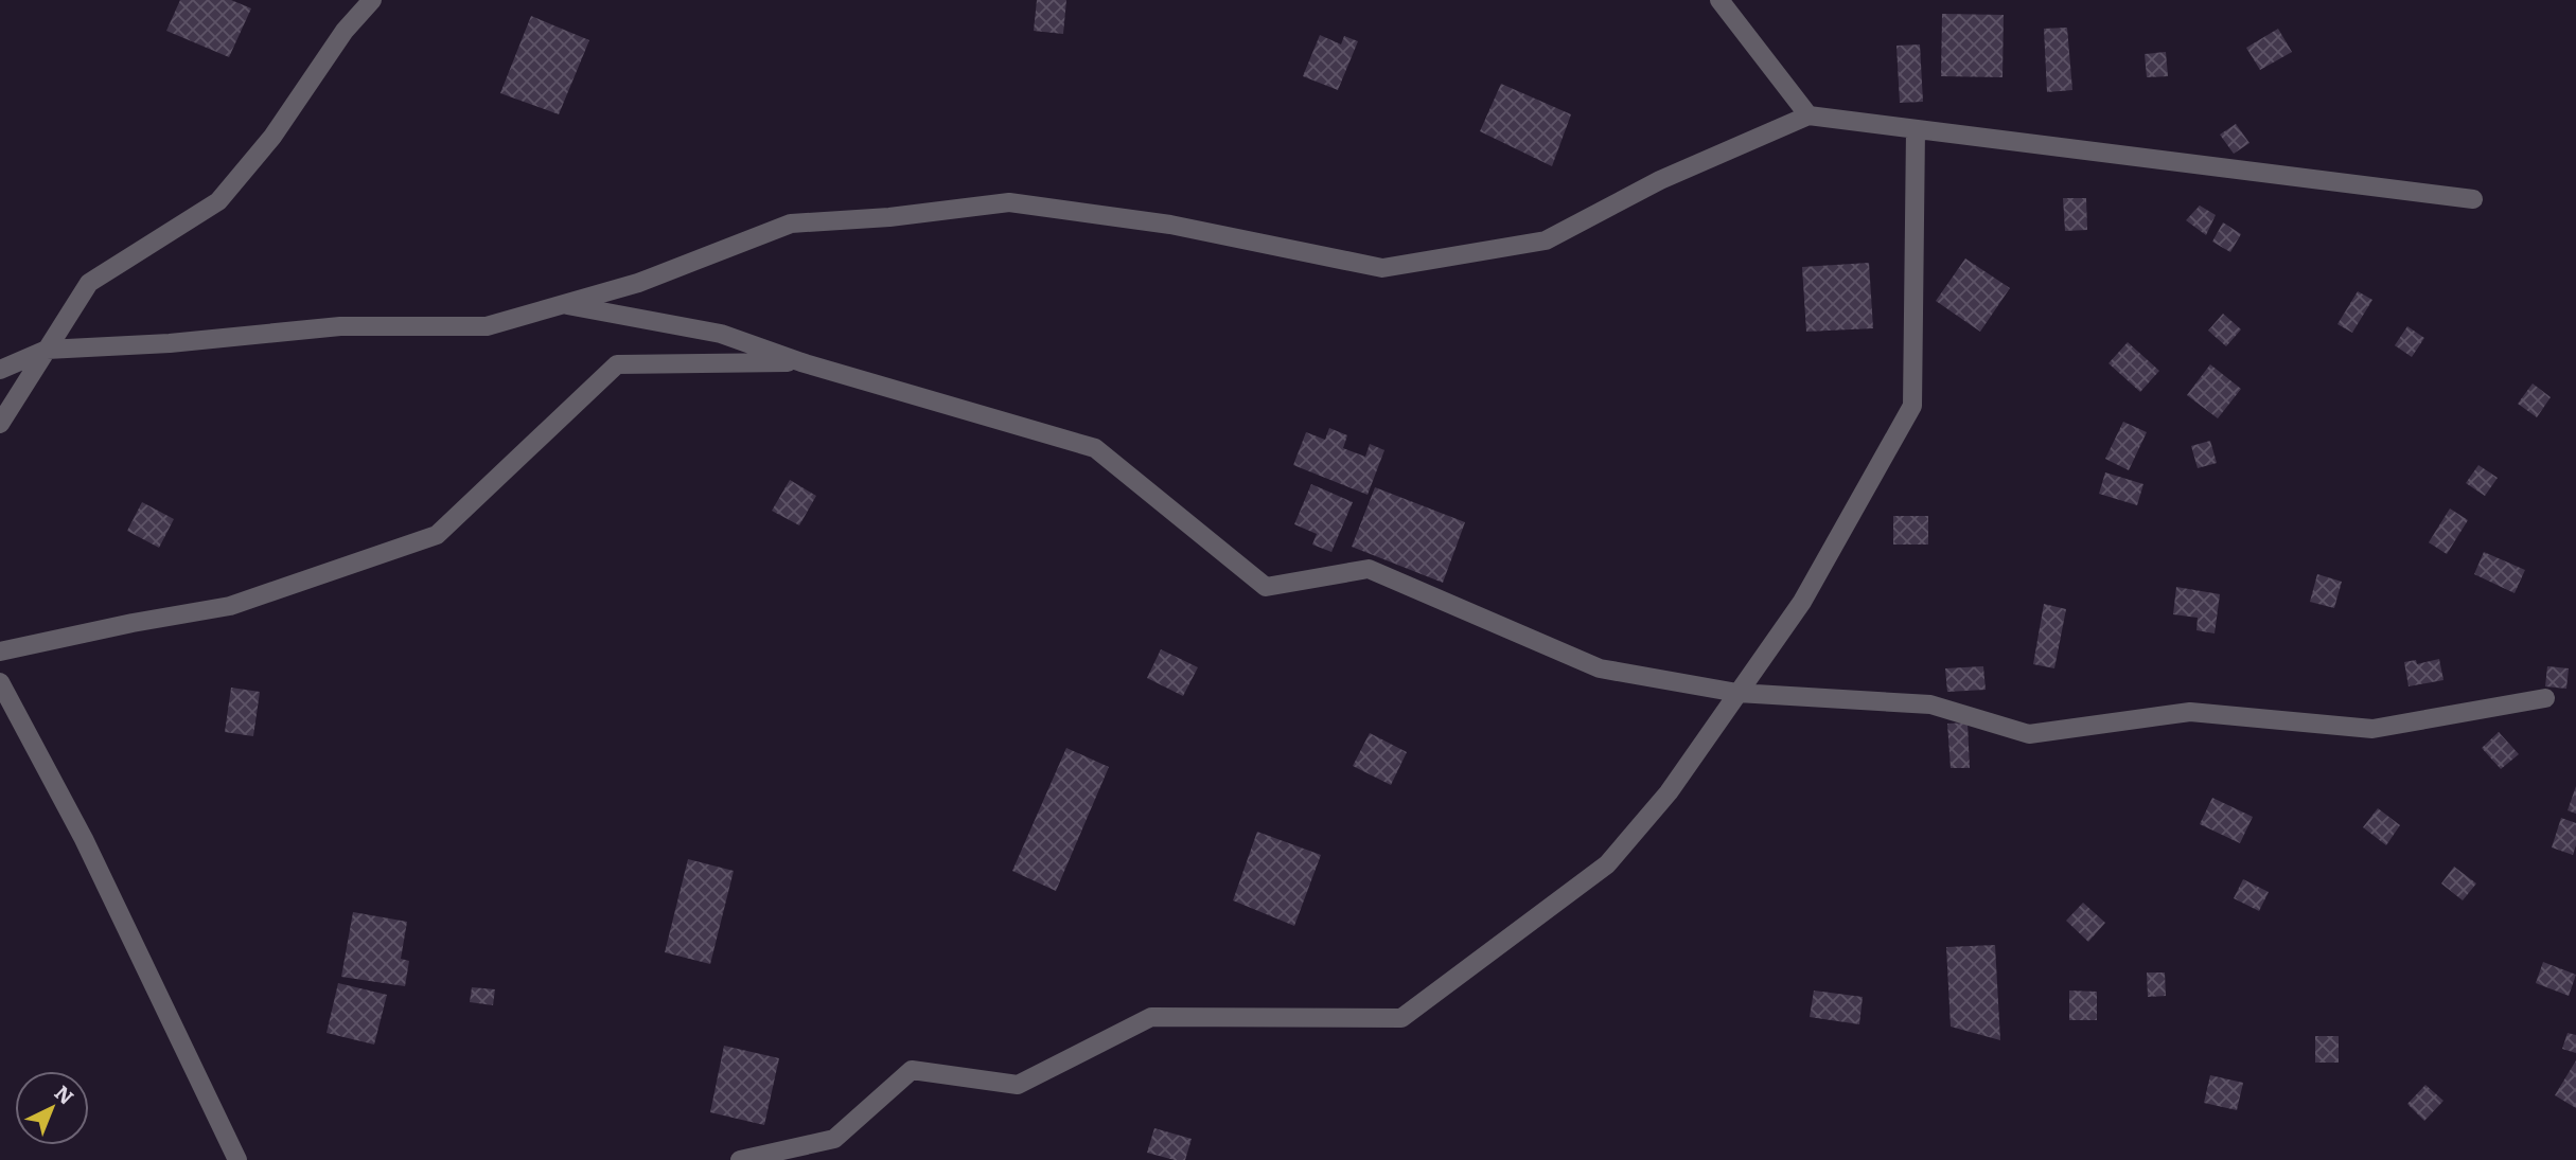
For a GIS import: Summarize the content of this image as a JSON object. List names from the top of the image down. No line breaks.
{"north":"top right"}
